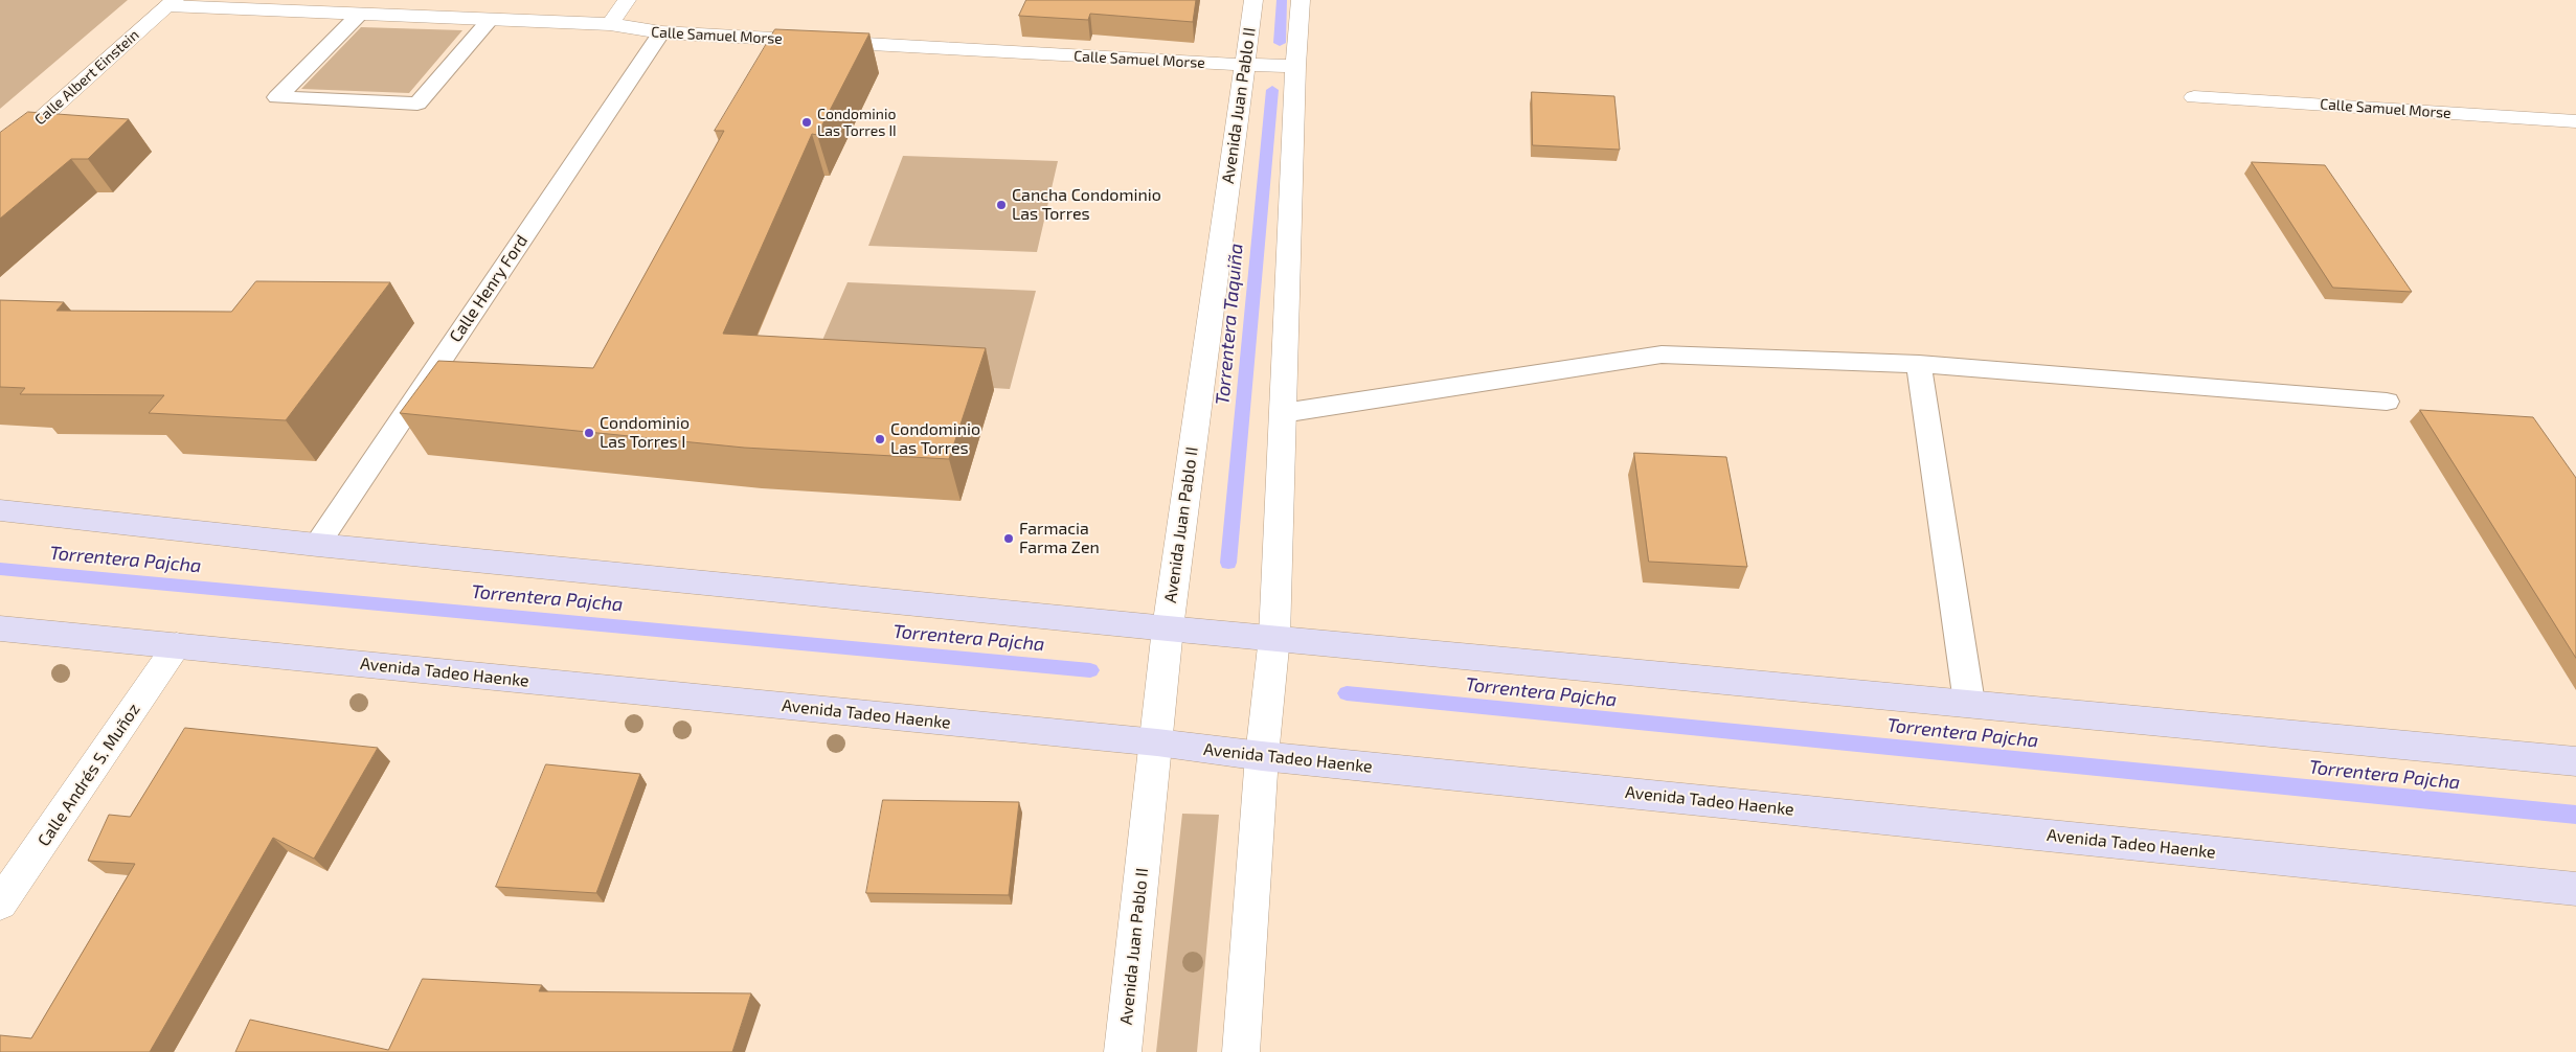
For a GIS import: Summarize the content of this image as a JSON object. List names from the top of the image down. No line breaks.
{"streets":{"main road":["Avenida Tadeo Haenke"],"street":["Calle Samuel Morse","Calle Albert Einstein","Avenida Juan Pablo II","Calle Andrés S. Muñoz"],"lane":["Calle Henry Ford"]},"crossings":[["Calle Samuel Morse","Calle Albert Einstein"],["Calle Samuel Morse","Avenida Juan Pablo II"],["Calle Samuel Morse","Calle Henry Ford"],["Avenida Juan Pablo II","Avenida Tadeo Haenke"],["Avenida Tadeo Haenke","Calle Andrés S. Muñoz"]],"water":["Torrentera Taquiña","Torrentera Pajcha"],"places":["Condominio Las Torres II","Cancha Condominio Las Torres","Condominio Las Torres I","Condominio Las Torres","Farmacia Farma Zen"]}
